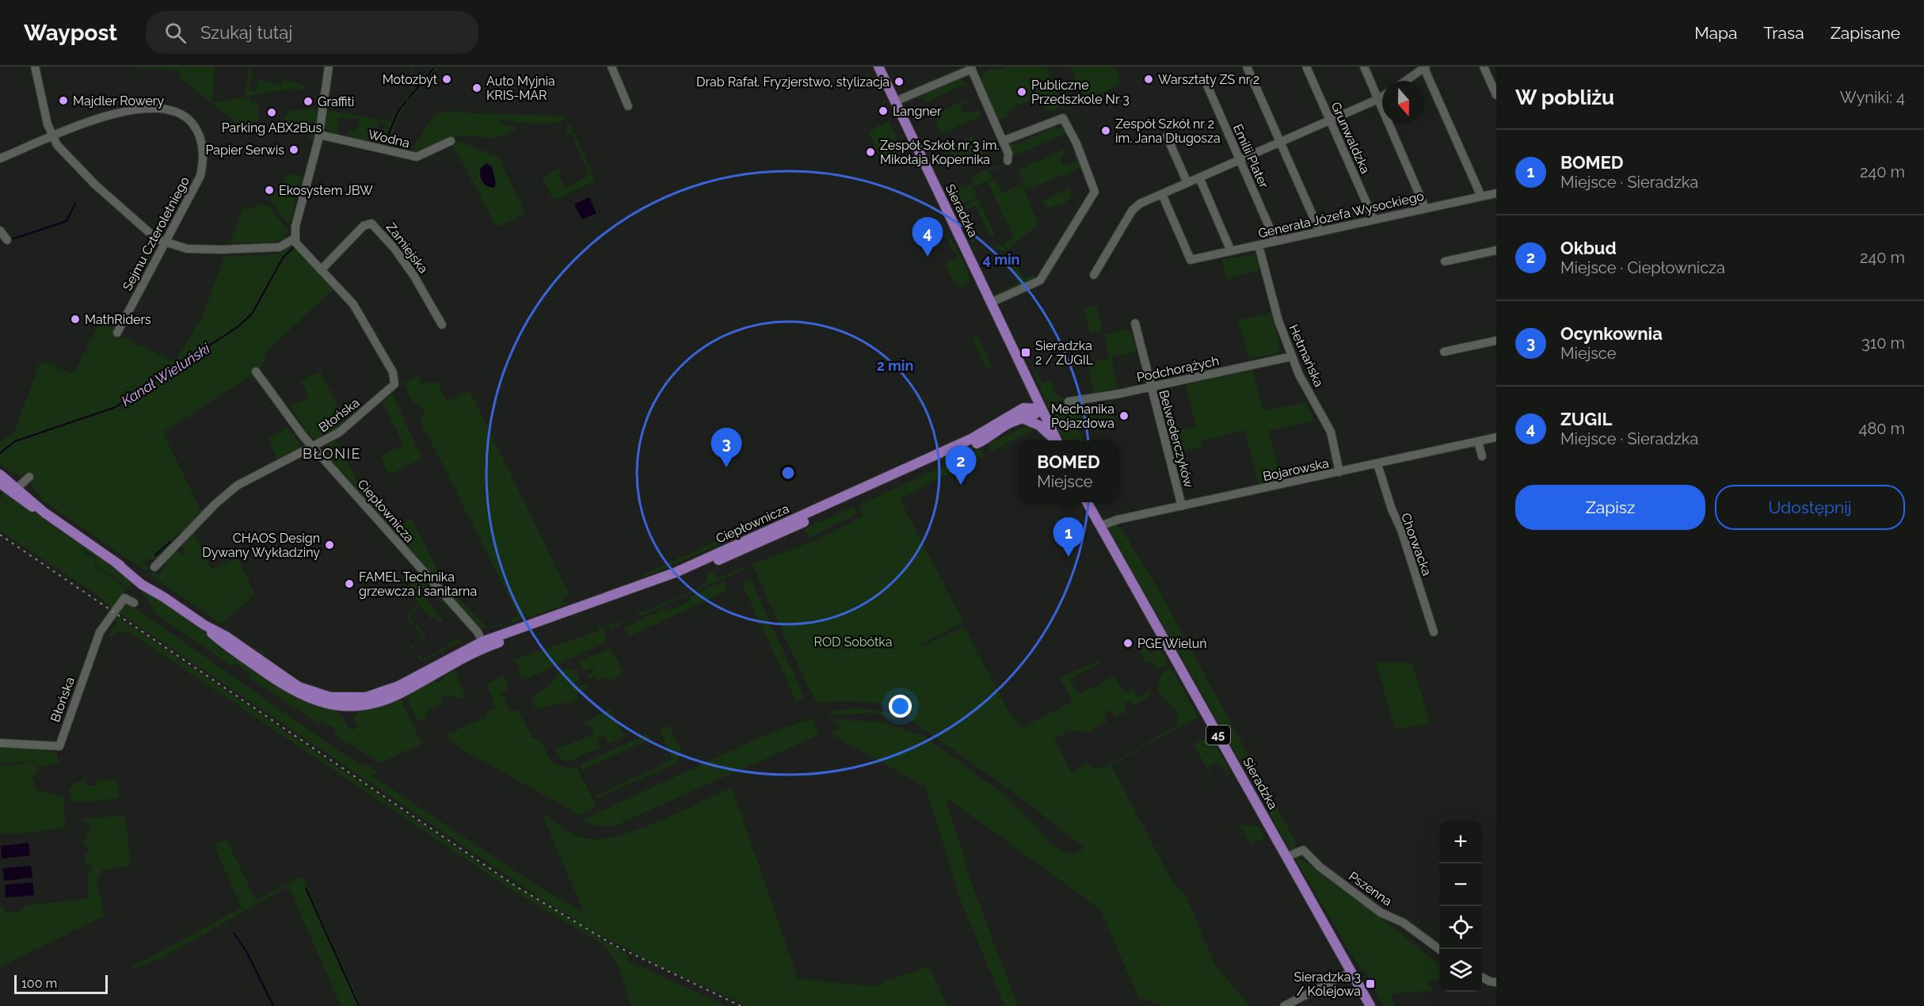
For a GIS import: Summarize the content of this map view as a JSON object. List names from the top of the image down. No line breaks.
{"streets":{"main road":["Sieradzka","Ciepłownicza","45"],"street":["Grunwaldzka","Wodna","Emilii Plater","Generała Józefa Wysockiego","Sejmu Czteroletniego","Zamiejska","Hetmańska","Podchorążych","Błońska","Belwederczyków","Bojarowska","Chorwacka","Pszenna"]},"crossings":[["Grunwaldzka","Generała Józefa Wysockiego"],["Emilii Plater","Generała Józefa Wysockiego"],["Sieradzka","Bojarowska"],["Sieradzka","Ciepłownicza"],["Sieradzka","Pszenna"],["Generała Józefa Wysockiego","Hetmańska"],["Zamiejska","Błońska"],["Hetmańska","Podchorążych"],["Hetmańska","Bojarowska"],["Podchorążych","Belwederczyków"],["Błońska","Ciepłownicza"],["Belwederczyków","Bojarowska"],["Bojarowska","Chorwacka"]],"districts":["BŁONIE"],"water":["Kanał Wieluński"],"parks":["ROD Sobótka"],"places":{"other":["Motozbyt","Warsztaty ZS nr 2","Drab Rafał. Fryzjerstwo, stylizacja","Auto Myjnia KRIS-MAR","Publiczne Przedszkole Nr 3","Majdler Rowery","Graffiti","Langner","Parking ABX2Bus","Zespół Szkół nr 2 im. Jana Długosza","Papier Serwis","Zespół Szkół nr 3 im. Mikołaja Kopernika","Ekosystem JBW","MathRiders","Mechanika Pojazdowa","CHAOS Design Dywany Wykładziny","FAMEL Technika grzewcza i sanitarna","PGE Wieluń"],"transit":["Sieradzka 2 / ZUGIL","Sieradzka 3 / Kolejowa"]},"scale_bar":"100 m","north":"bottom","page":{"header":"Waypost","search":"Szukaj tutaj","nav":["Mapa","Trasa","Zapisane"],"heading":["W pobliżu","Wyniki: 4"],"list":[{"mark":"1","name":"BOMED","note":"Miejsce · Sieradzka","value":"240 m"},{"mark":"2","name":"Okbud","note":"Miejsce · Ciepłownicza","value":"240 m"},{"mark":"3","name":"Ocynkownia","note":"Miejsce","value":"310 m"},{"mark":"4","name":"ZUGIL","note":"Miejsce · Sieradzka","value":"480 m"}],"pins":["4","3","2","1"],"popup":["BOMED","Miejsce"],"buttons":["Zapisz","Udostępnij"],"map_buttons":["+","−"],"scale":"100 m"},"rings":["4 min","2 min"]}
